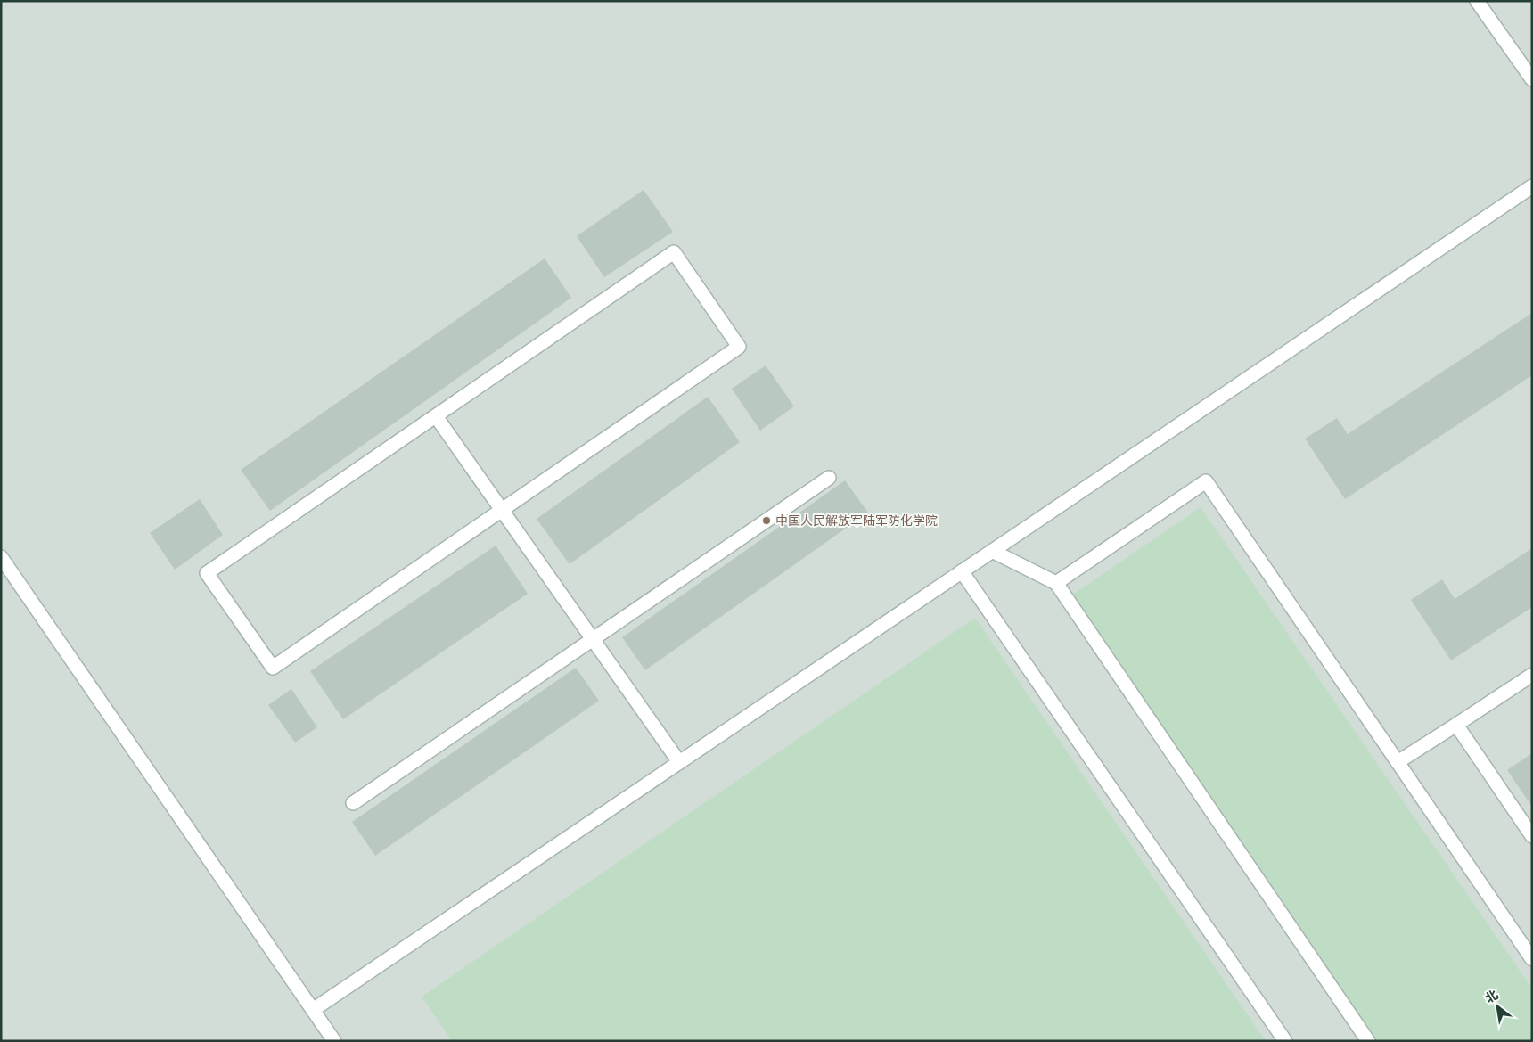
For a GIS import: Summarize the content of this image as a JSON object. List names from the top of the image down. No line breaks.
{"places":["中国人民解放军陆军防化学院"],"north":"top left"}
